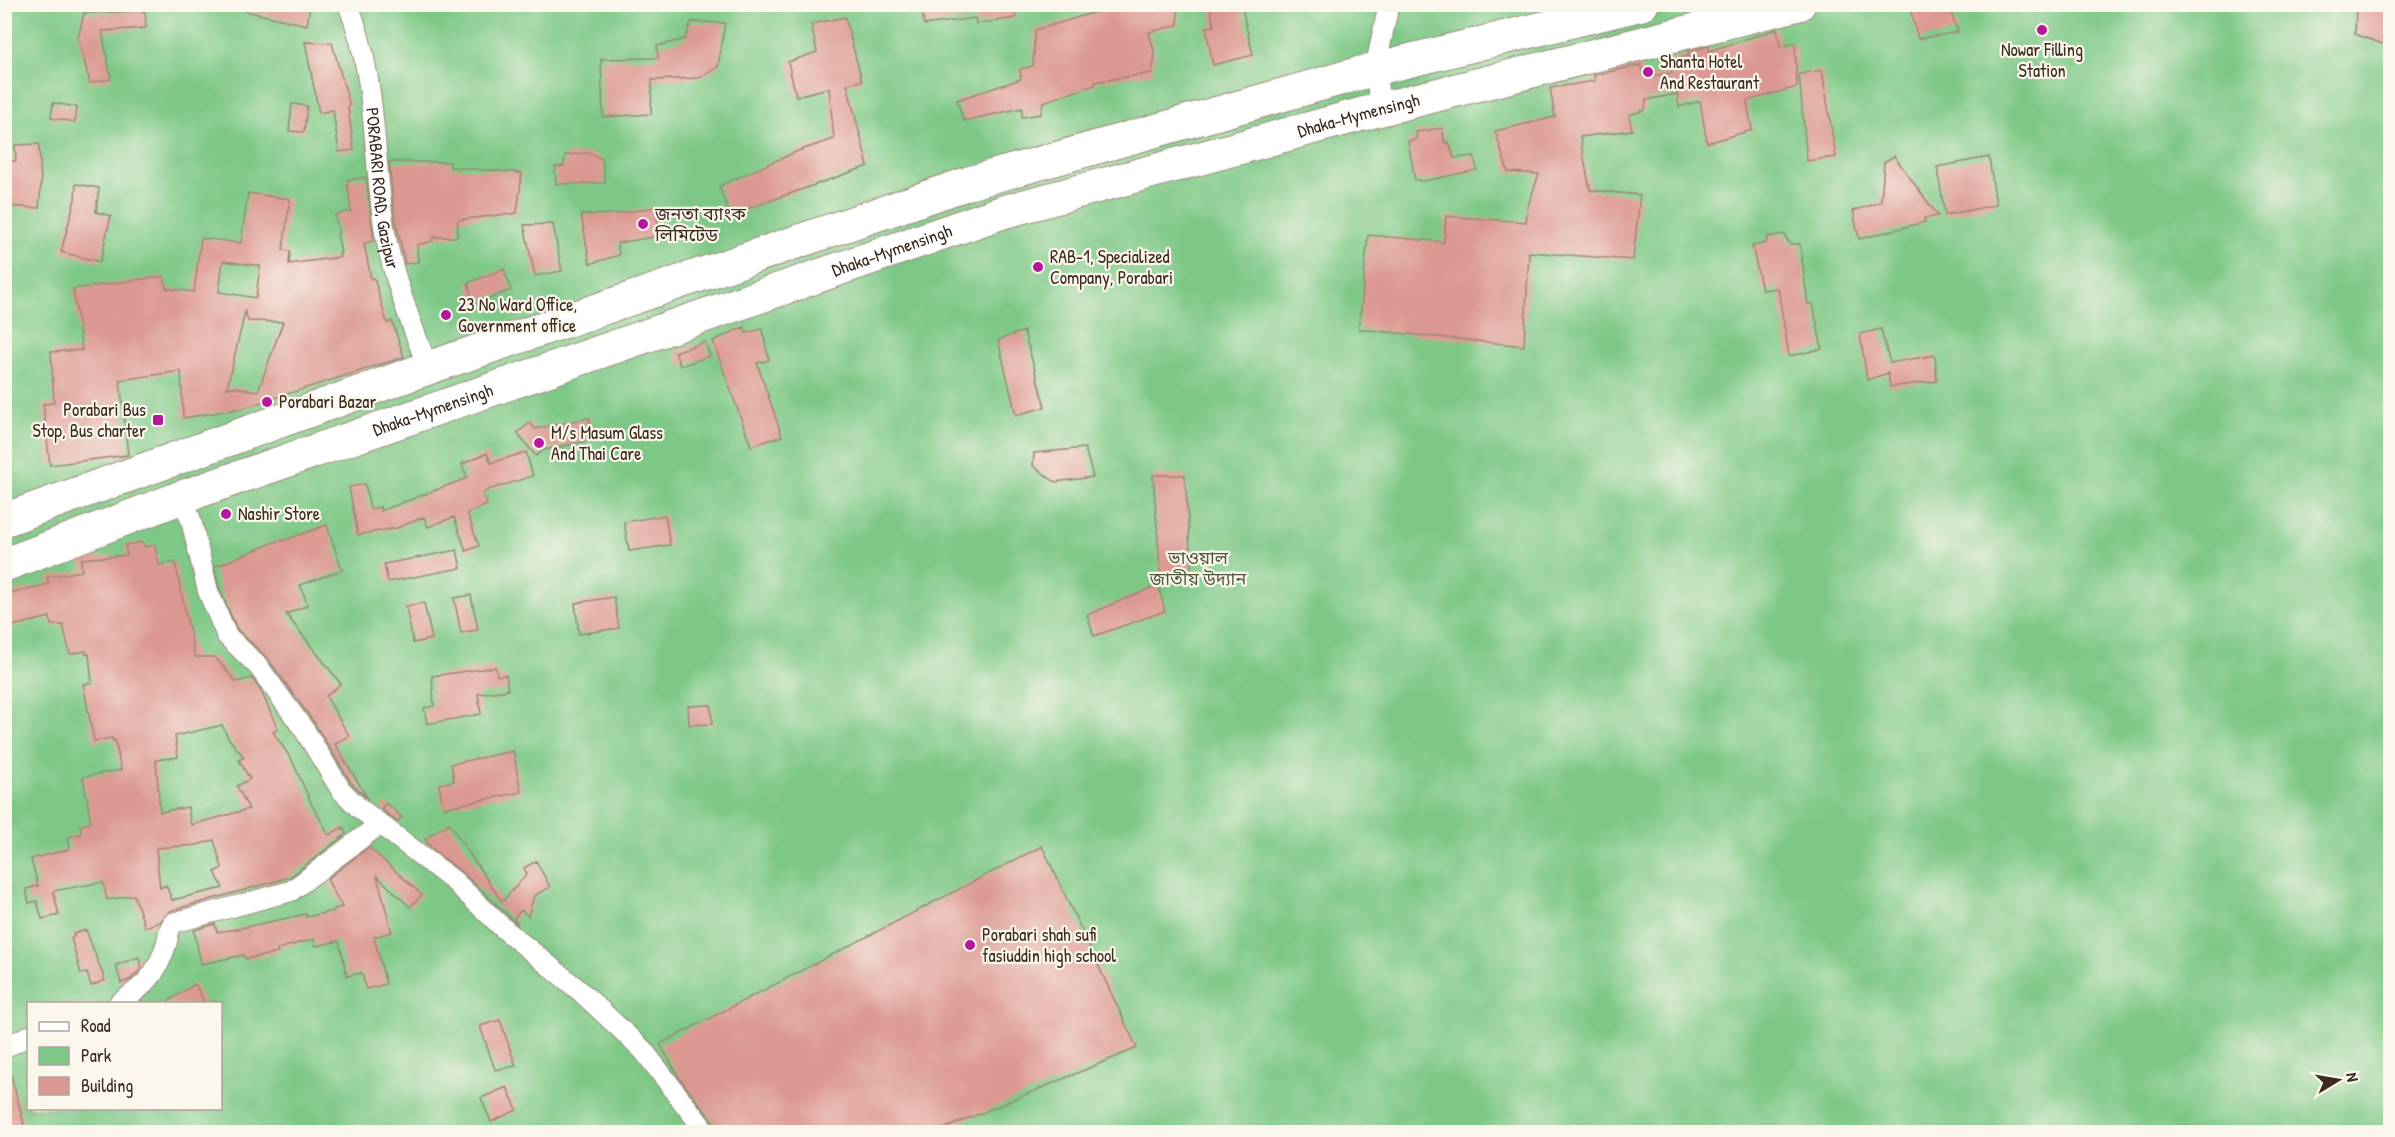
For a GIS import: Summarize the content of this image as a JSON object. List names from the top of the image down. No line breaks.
{"streets":{"highway":["Dhaka-Mymensingh"],"street":["PORABARI ROAD, Gazipur"]},"crossings":[["Dhaka-Mymensingh","PORABARI ROAD, Gazipur"]],"parks":["ভাওয়াল জাতীয় উদ্যান"],"places":{"other":["Nowar Filling Station","Shanta Hotel And Restaurant","জনতা ব্যাংক লিমিটেড","RAB-1, Specialized Company, Porabari","23 No Ward Office, Government office","Porabari Bazar","M/s Masum Glass And Thai Care","Nashir Store","Porabari shah sufi fasiuddin high school"],"transit":["Porabari Bus Stop, Bus charter"]},"legend":["Road","Park","Building"],"north":"right"}
